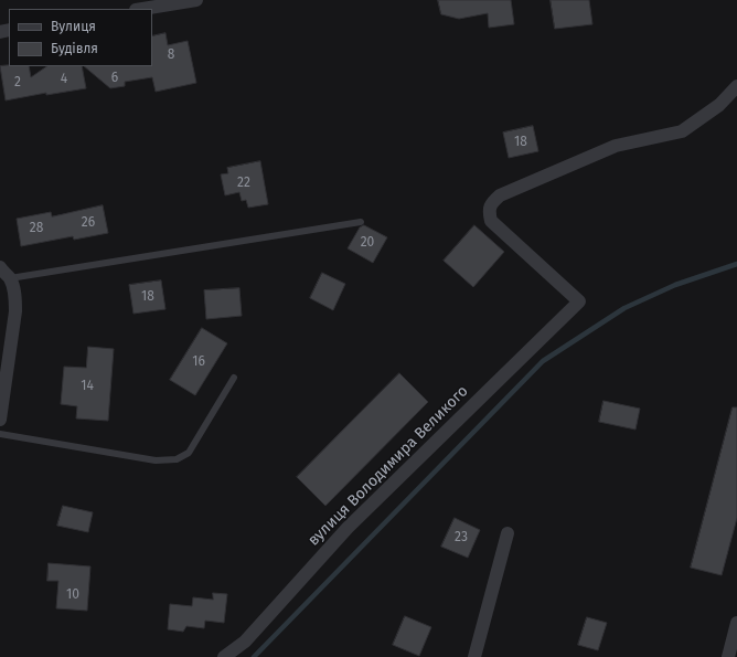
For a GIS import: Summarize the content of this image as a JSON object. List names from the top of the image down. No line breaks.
{"streets":{"street":["вулиця Володимира Великого"]},"house_numbers":["8","6","4","2","18","22","26","28","20","18","16","14","23","10"],"legend":["Вулиця","Будівля"]}
